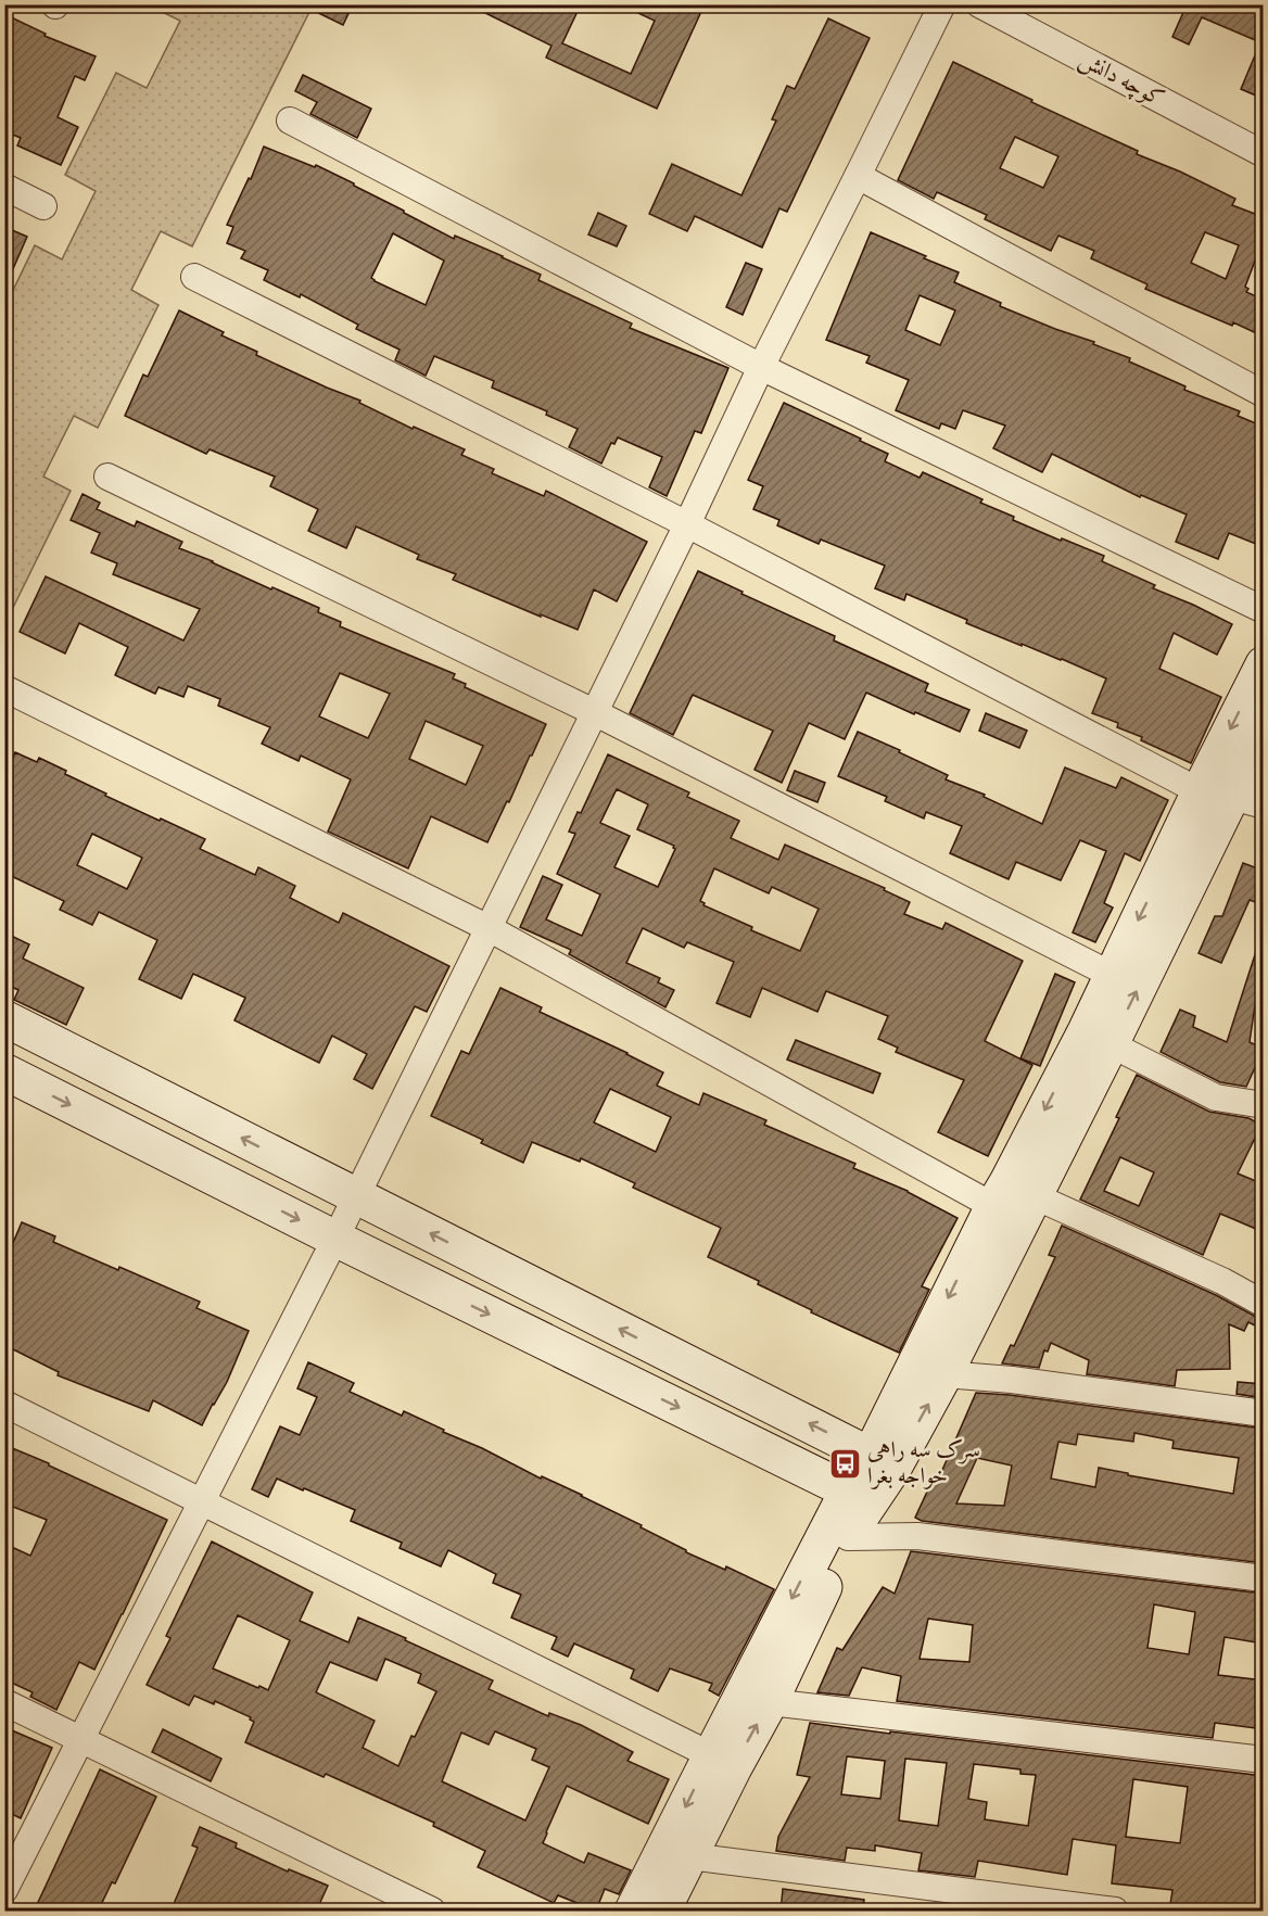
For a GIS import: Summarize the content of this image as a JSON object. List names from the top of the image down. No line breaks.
{"streets":{"street":["کوچه دانش"]},"places":{"bus stop":["سرک سه راهی خواجه بغرا"]}}
